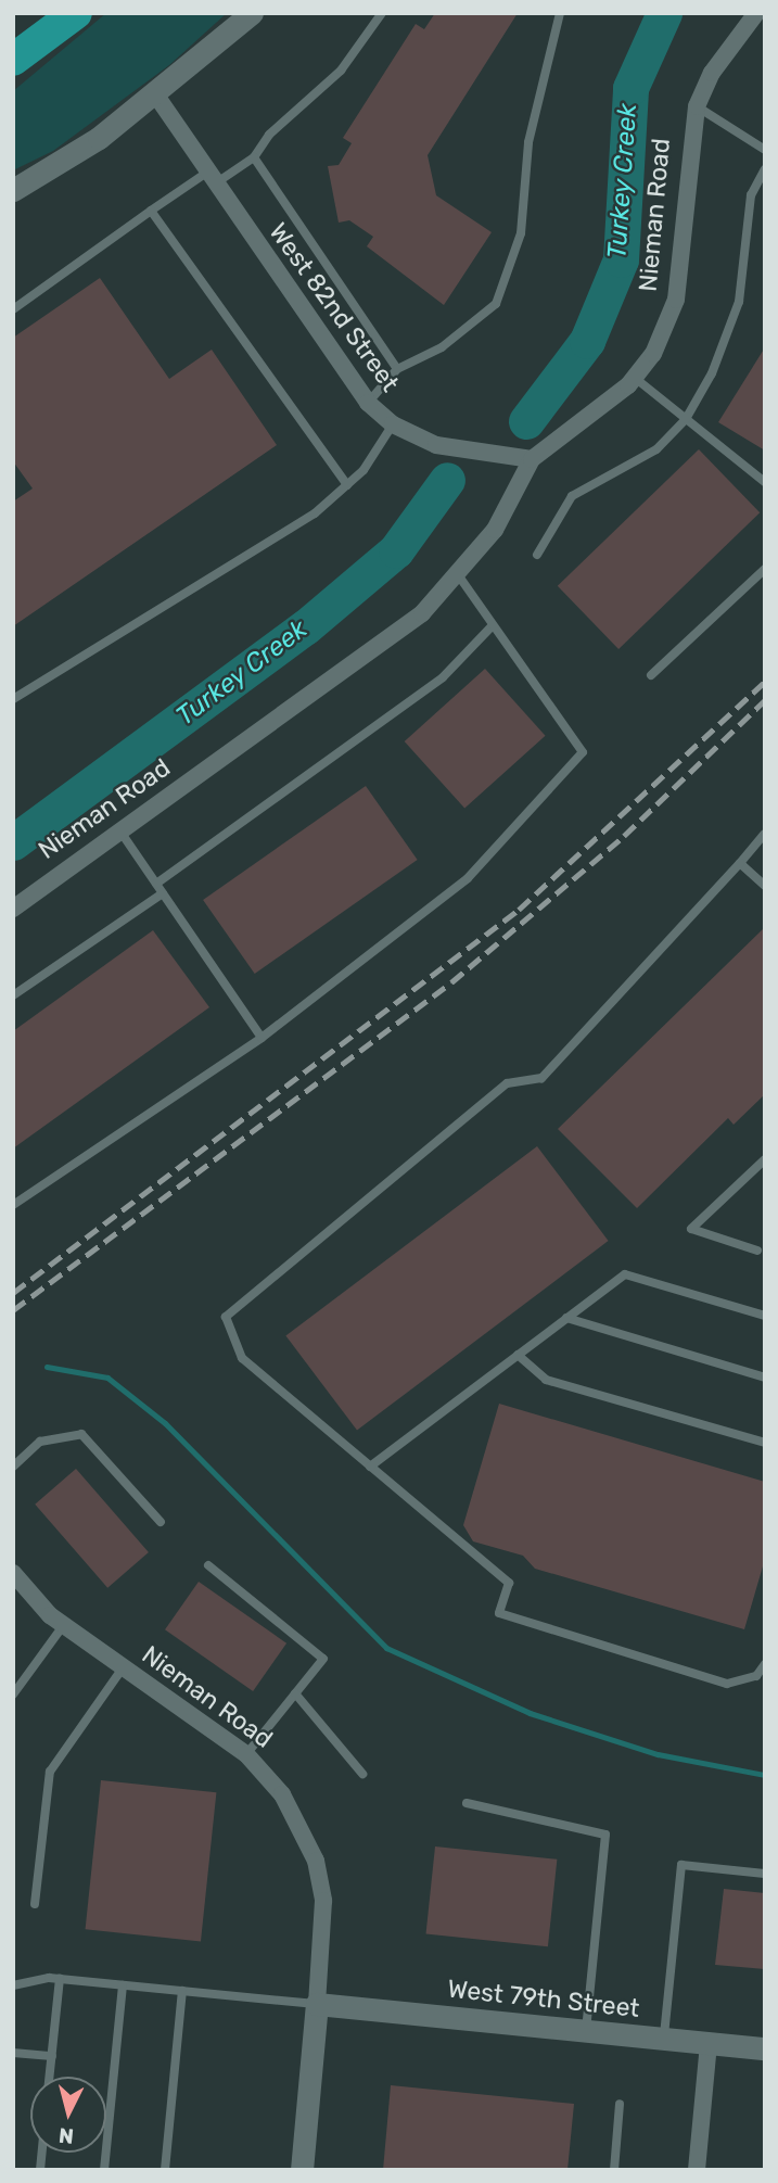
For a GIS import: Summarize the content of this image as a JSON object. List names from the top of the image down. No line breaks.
{"streets":{"street":["Nieman Road","West 82nd Street","West 79th Street"]},"crossings":[["Nieman Road","West 82nd Street"],["Nieman Road","West 79th Street"]],"water":["Turkey Creek"],"north":"bottom"}
